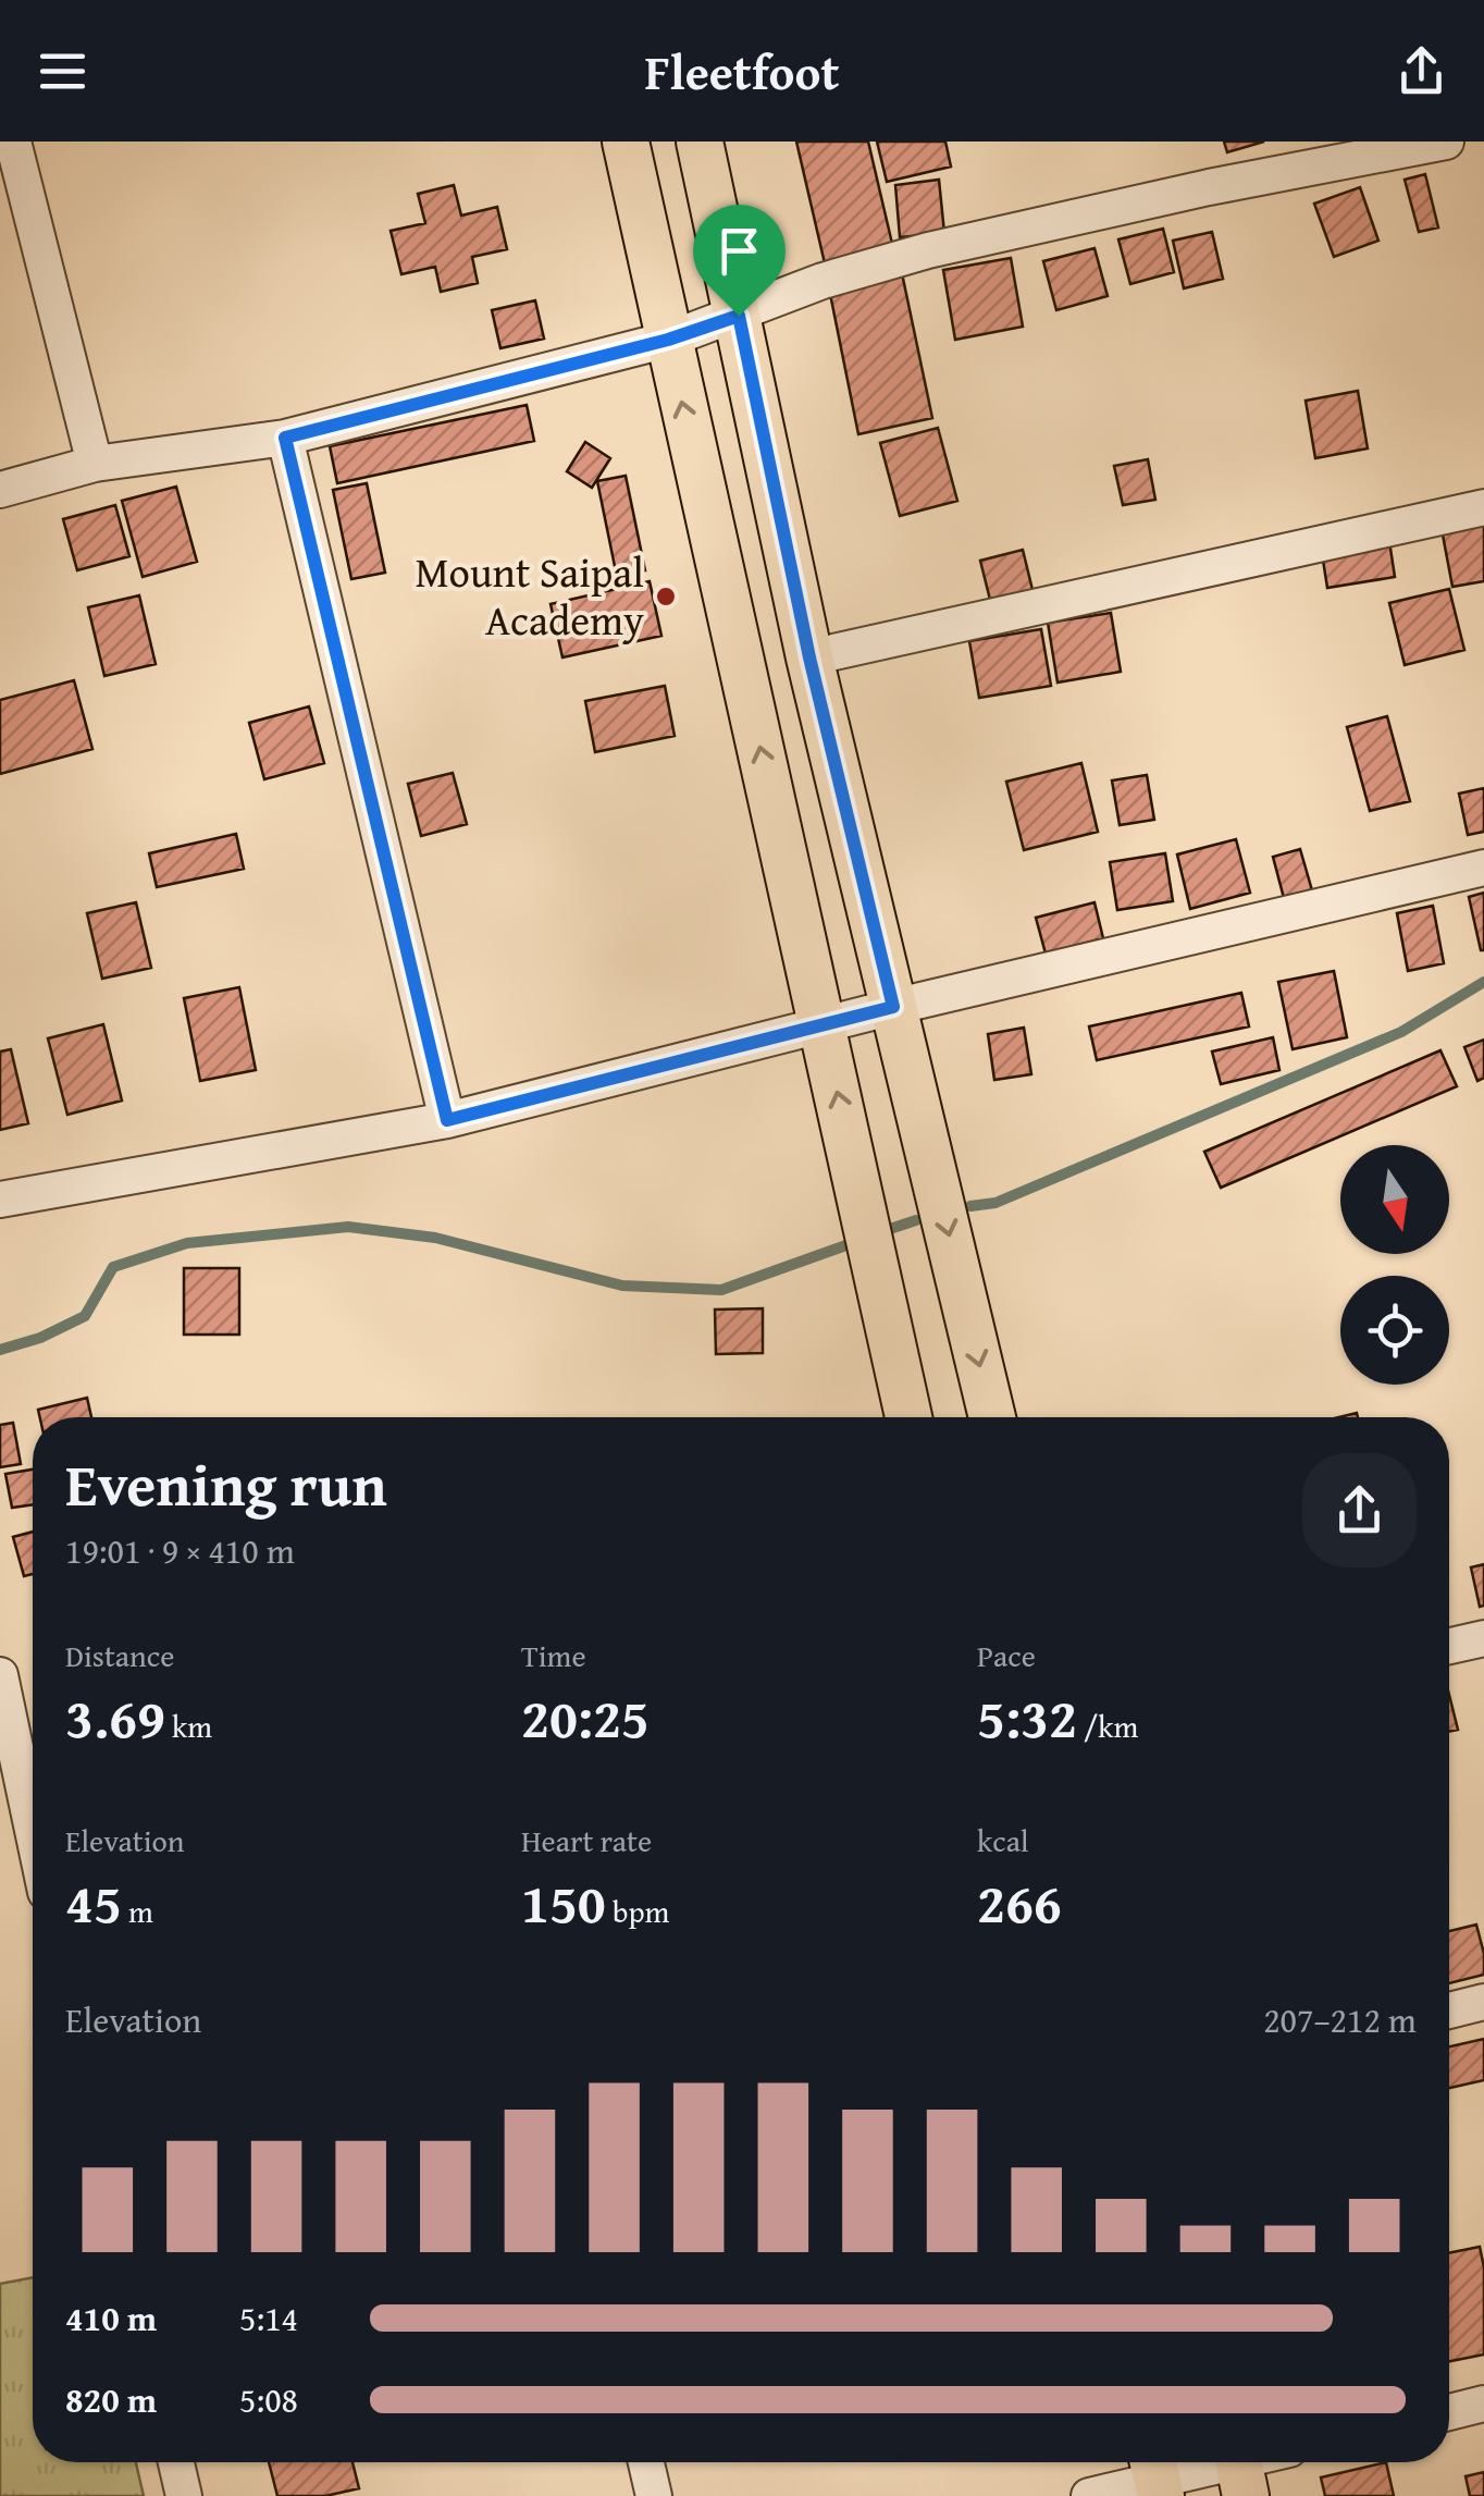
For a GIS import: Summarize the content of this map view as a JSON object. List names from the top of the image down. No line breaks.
{"places":["Mount Saipal Academy"],"north":"bottom","page":{"header":"Fleetfoot","heading":["Evening run","19:01 · 9 × 410 m"],"stats":[["Distance","3.69 km"],["Time","20:25"],["Pace","5:32 /km"],["Elevation","45 m"],["Heart rate","150 bpm"],["kcal","266"]],"chart":["Elevation","207–212 m"],"list":[{"name":"410 m","note":"5:14"},{"name":"820 m","note":"5:08"}]}}
